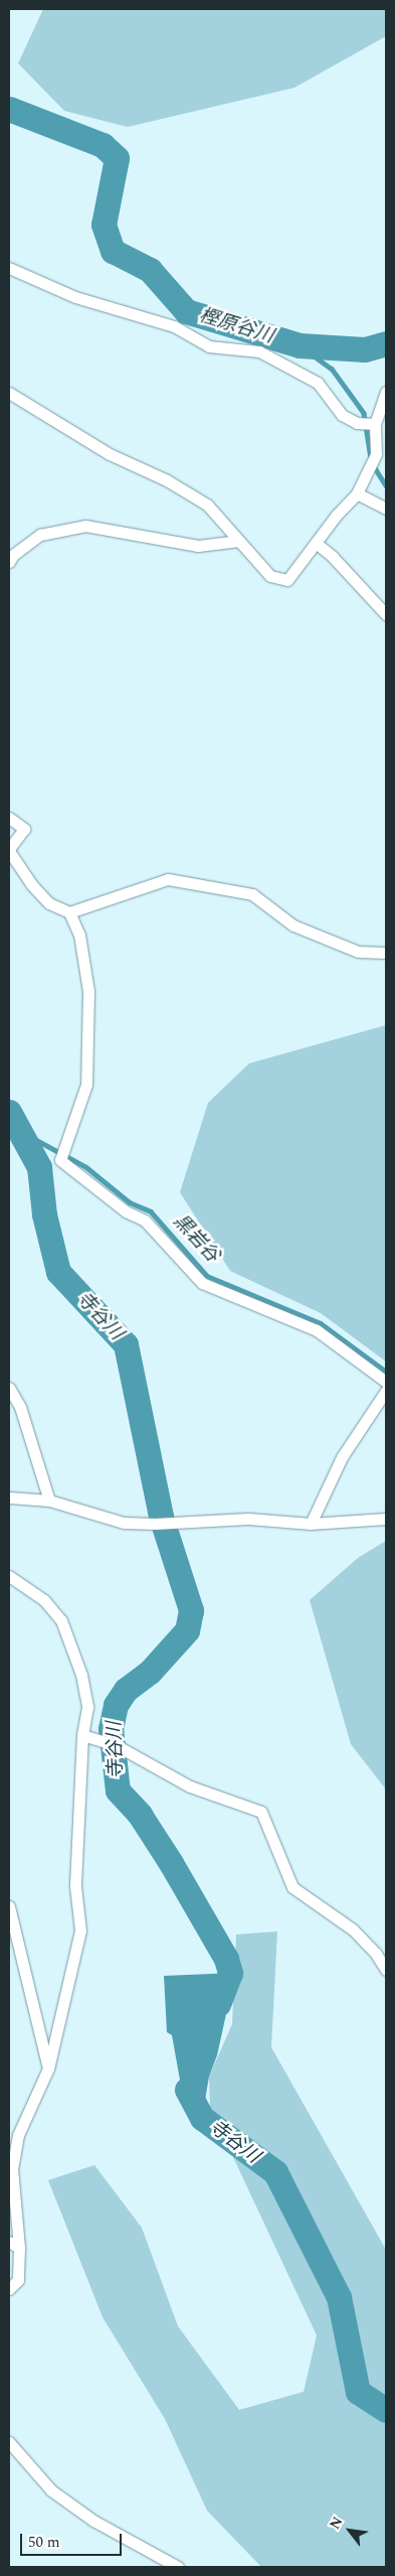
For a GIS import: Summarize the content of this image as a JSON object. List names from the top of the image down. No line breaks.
{"water":["樫原谷川","黒岩谷","寺谷川"],"scale_bar":"50 m","north":"top left"}
